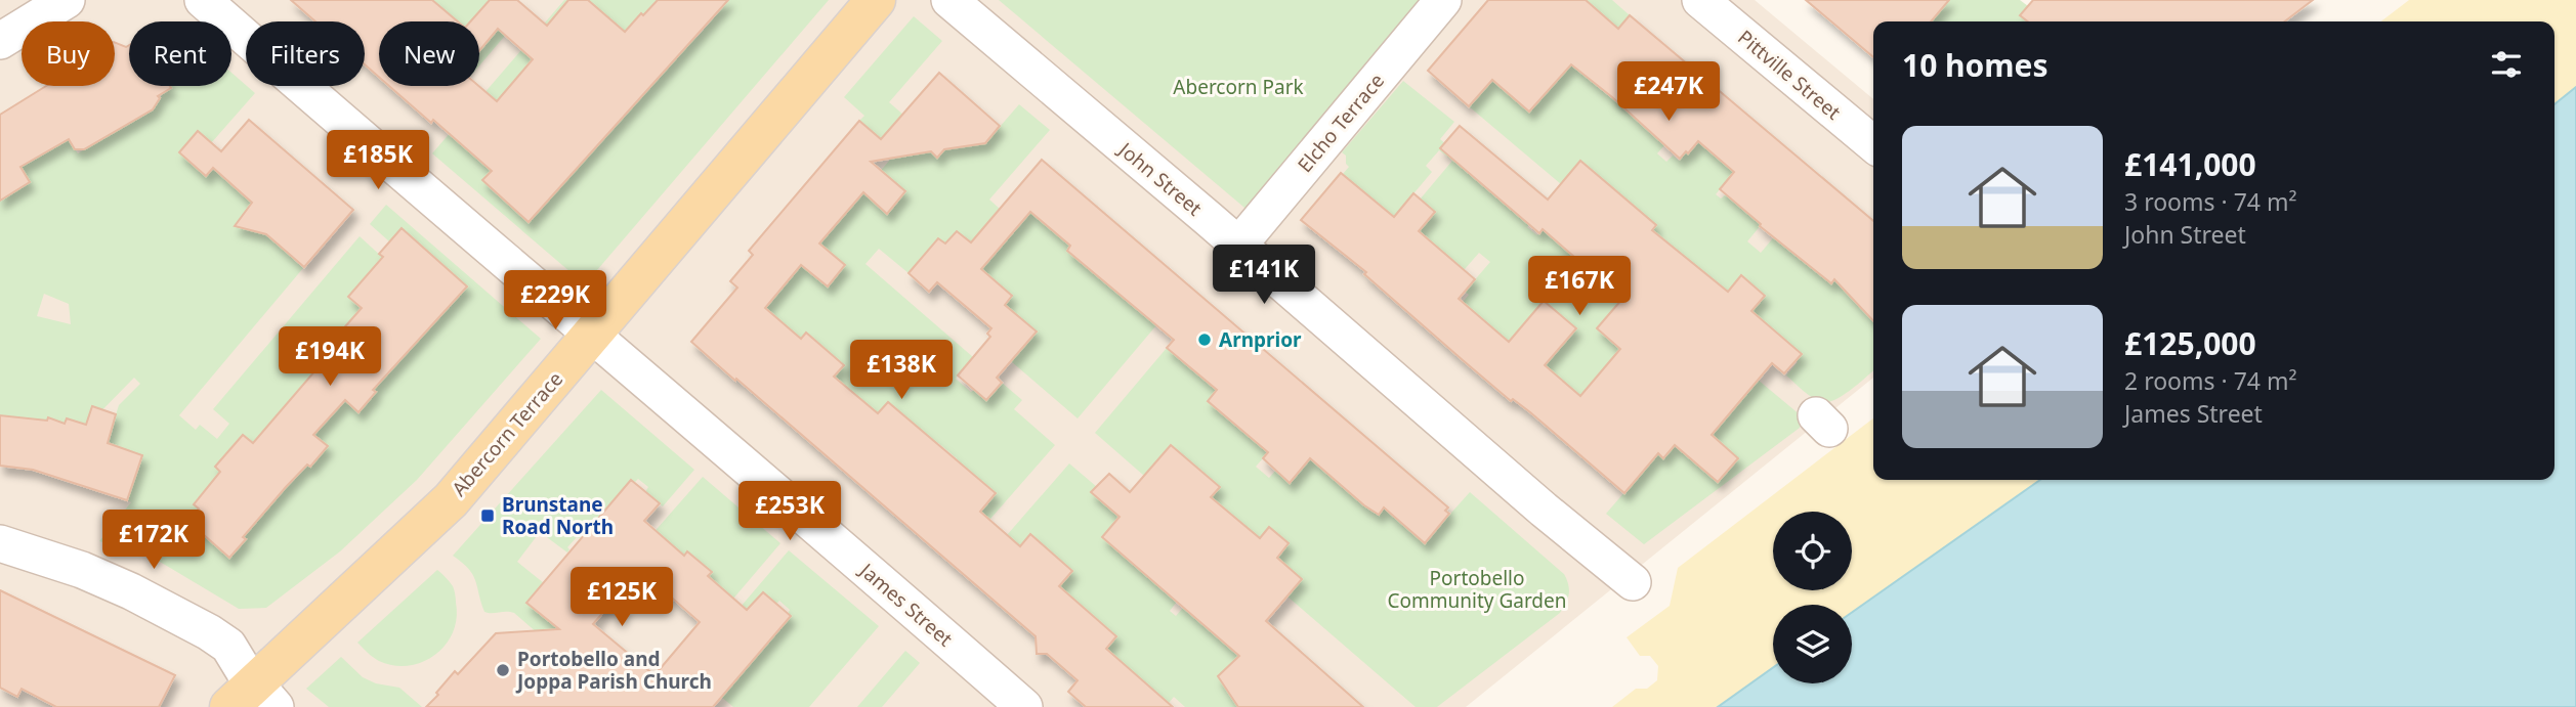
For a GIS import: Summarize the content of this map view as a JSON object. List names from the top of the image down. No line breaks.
{"streets":{"main road":["Abercorn Terrace"],"street":["Pittville Street","Elcho Terrace","John Street","James Street"]},"crossings":[["Elcho Terrace","John Street"],["Abercorn Terrace","James Street"]],"parks":["Abercorn Park","Portobello Community Garden"],"places":{"other":["Arnprior","Portobello and Joppa Parish Church"],"transit":["Brunstane Road North"]},"page":{"chip":["Buy","Rent","Filters","New"],"heading":"10 homes","price":["£247K","£185K","£141K","£167K","£229K","£194K","£138K","£253K","£172K","£125K"],"list":[{"name":"£141,000","note":"3 rooms · 74 m² · John Street"},{"name":"£125,000","note":"2 rooms · 74 m² · James Street"}]}}
